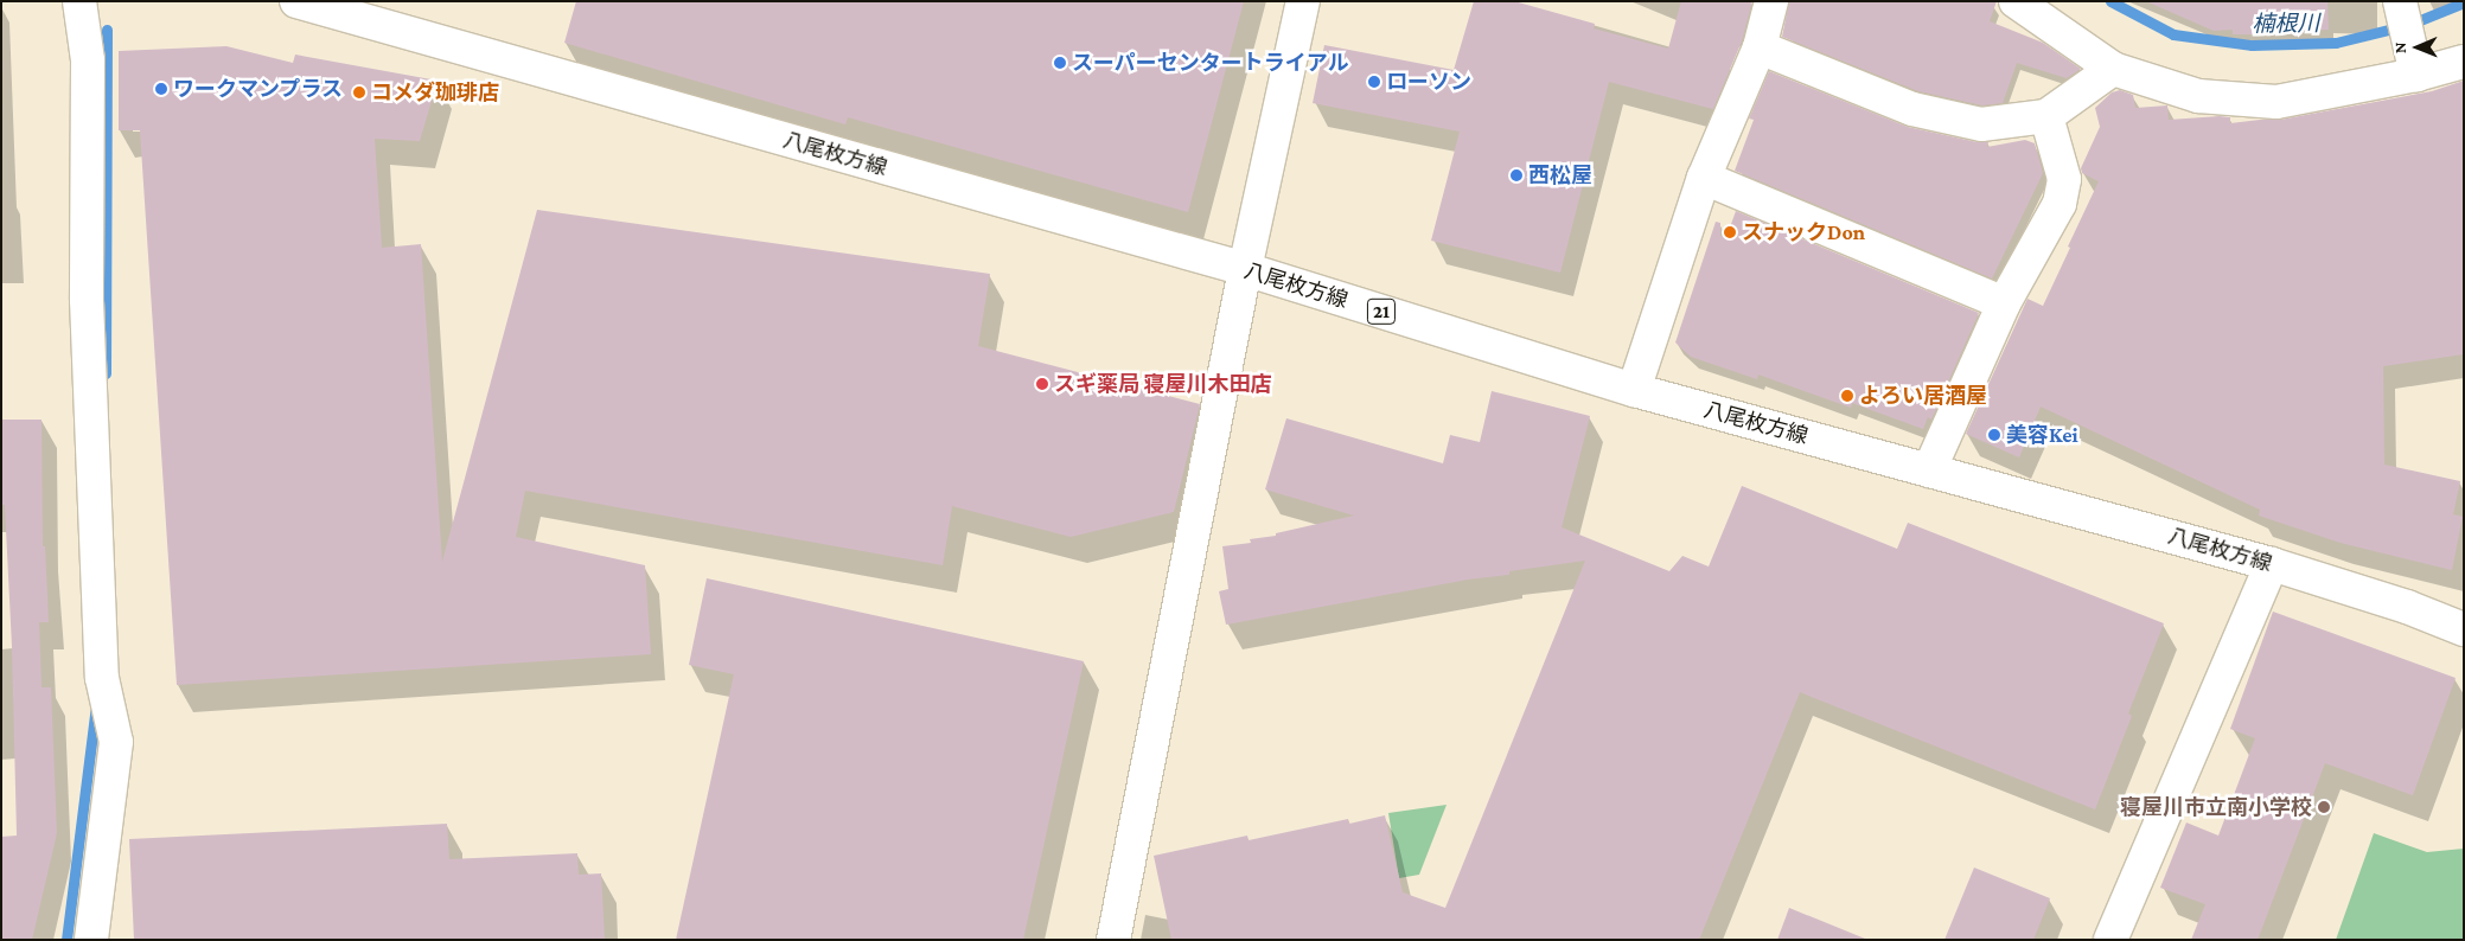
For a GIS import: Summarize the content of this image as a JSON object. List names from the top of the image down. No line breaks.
{"streets":{"street":["八尾枚方線","21"]},"water":["楠根川"],"places":["スーパーセンタートライアル","ローソン","ワークマンプラス","コメダ珈琲店","西松屋","スナックDon","スギ薬局 寝屋川木田店","よろい居酒屋","美容Kei","寝屋川市立南小学校"],"north":"left"}
